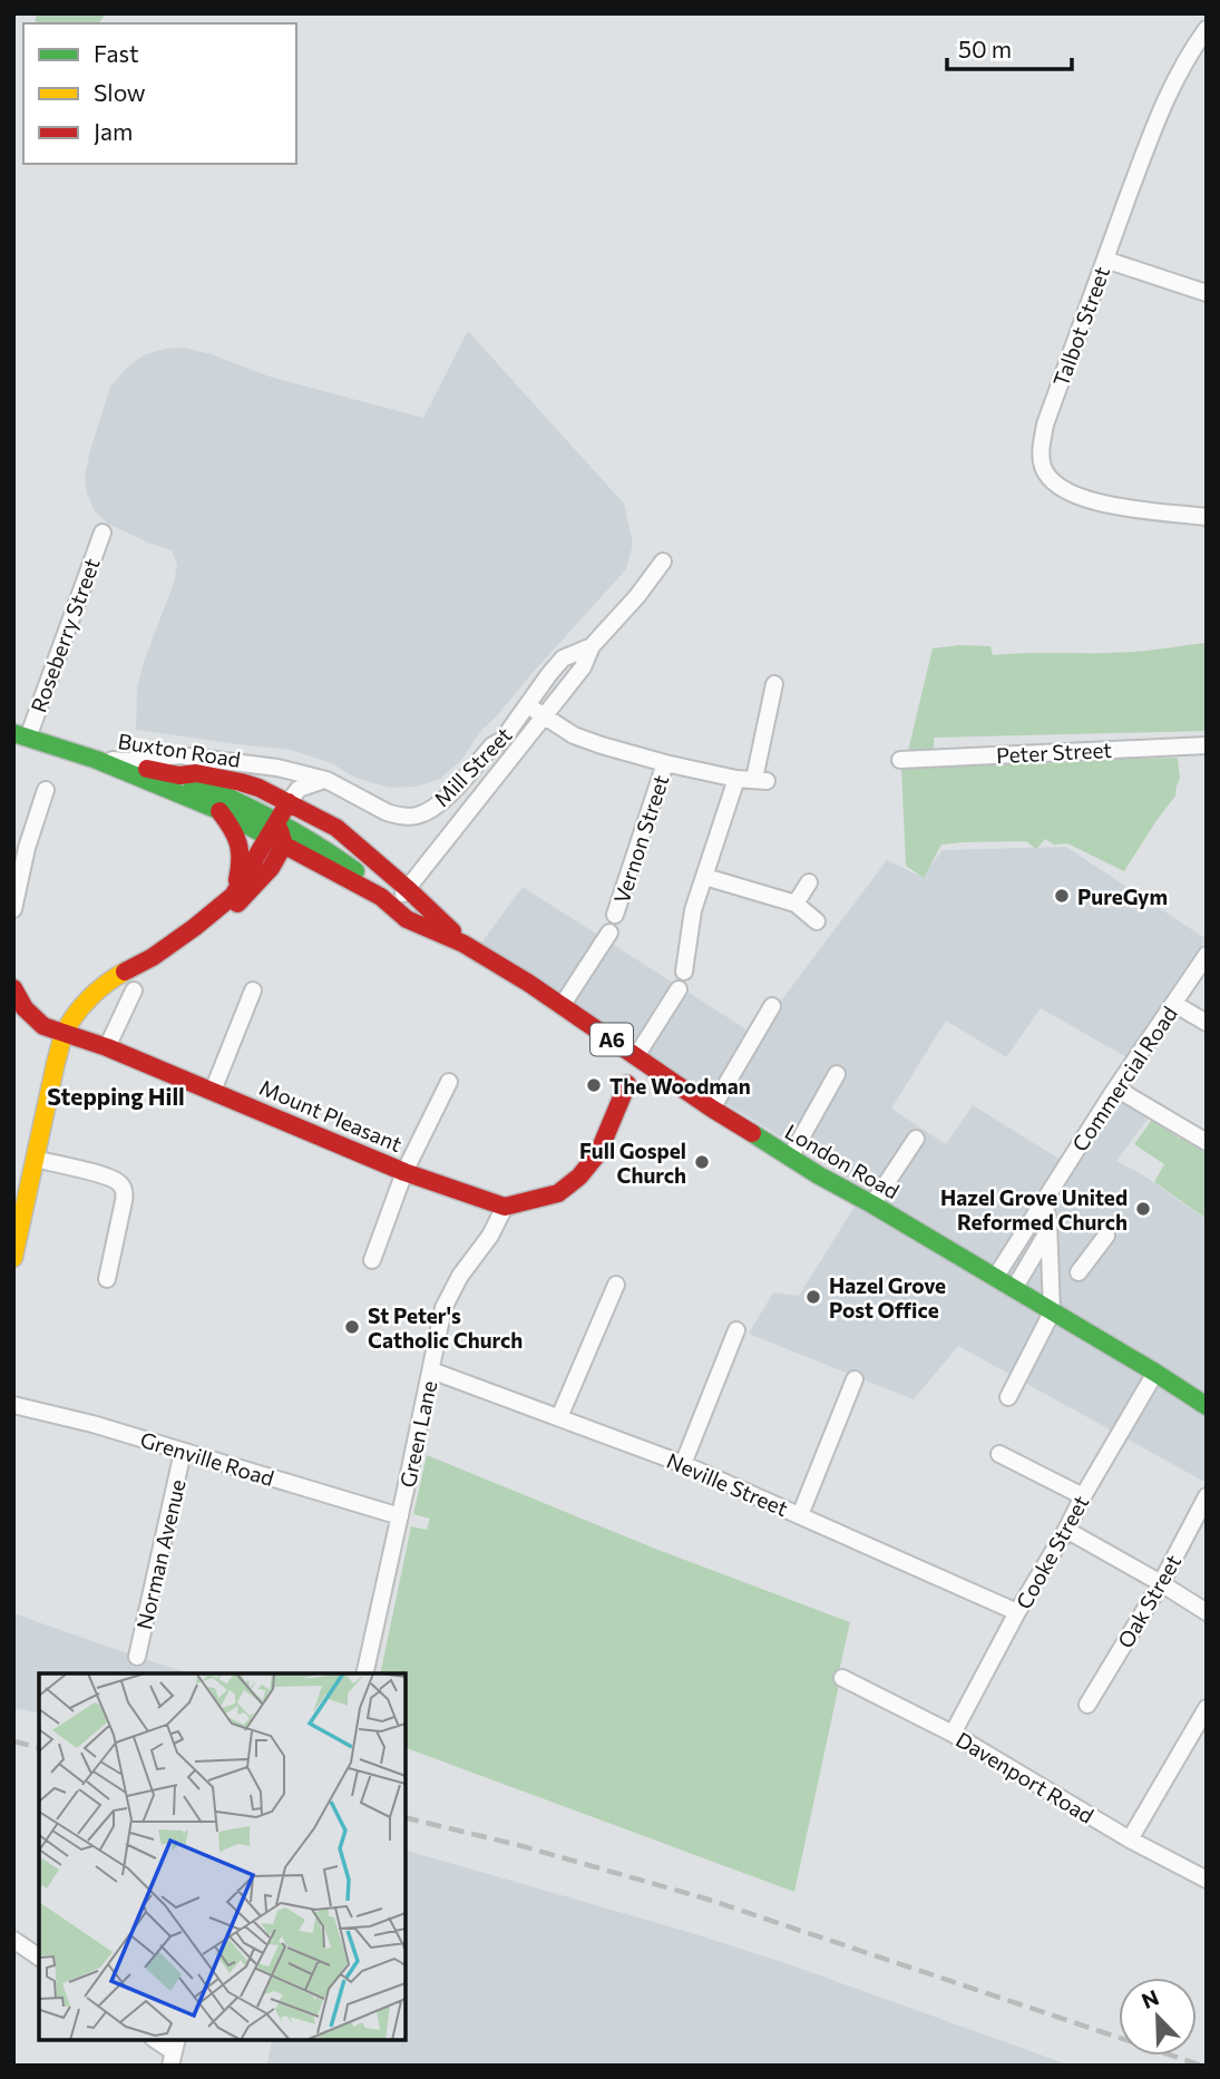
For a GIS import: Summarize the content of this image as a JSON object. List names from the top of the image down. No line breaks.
{"streets":{"main road":["Buxton Road","A6","Mount Pleasant","London Road"],"street":["Talbot Street","Roseberry Street","Peter Street","Mill Street","Vernon Street","Commercial Road","Green Lane","Grenville Road","Neville Street","Cooke Street","Norman Avenue","Oak Street","Davenport Road"]},"crossings":[["Roseberry Street","Buxton Road"],["Buxton Road","Mill Street"],["Buxton Road","A6"],["Buxton Road","London Road"],["Mill Street","London Road"],["Vernon Street","London Road"],["Commercial Road","London Road"],["Mount Pleasant","Green Lane"],["London Road","Cooke Street"],["Green Lane","Grenville Road"],["Green Lane","Neville Street"],["Grenville Road","Norman Avenue"],["Neville Street","Cooke Street"],["Cooke Street","Davenport Road"]],"districts":["Stepping Hill"],"places":["PureGym","The Woodman","Full Gospel Church","Hazel Grove United Reformed Church","Hazel Grove Post Office","St Peter's Catholic Church"],"legend":["Fast","Slow","Jam"],"scale_bar":"50 m","north":"top left"}
